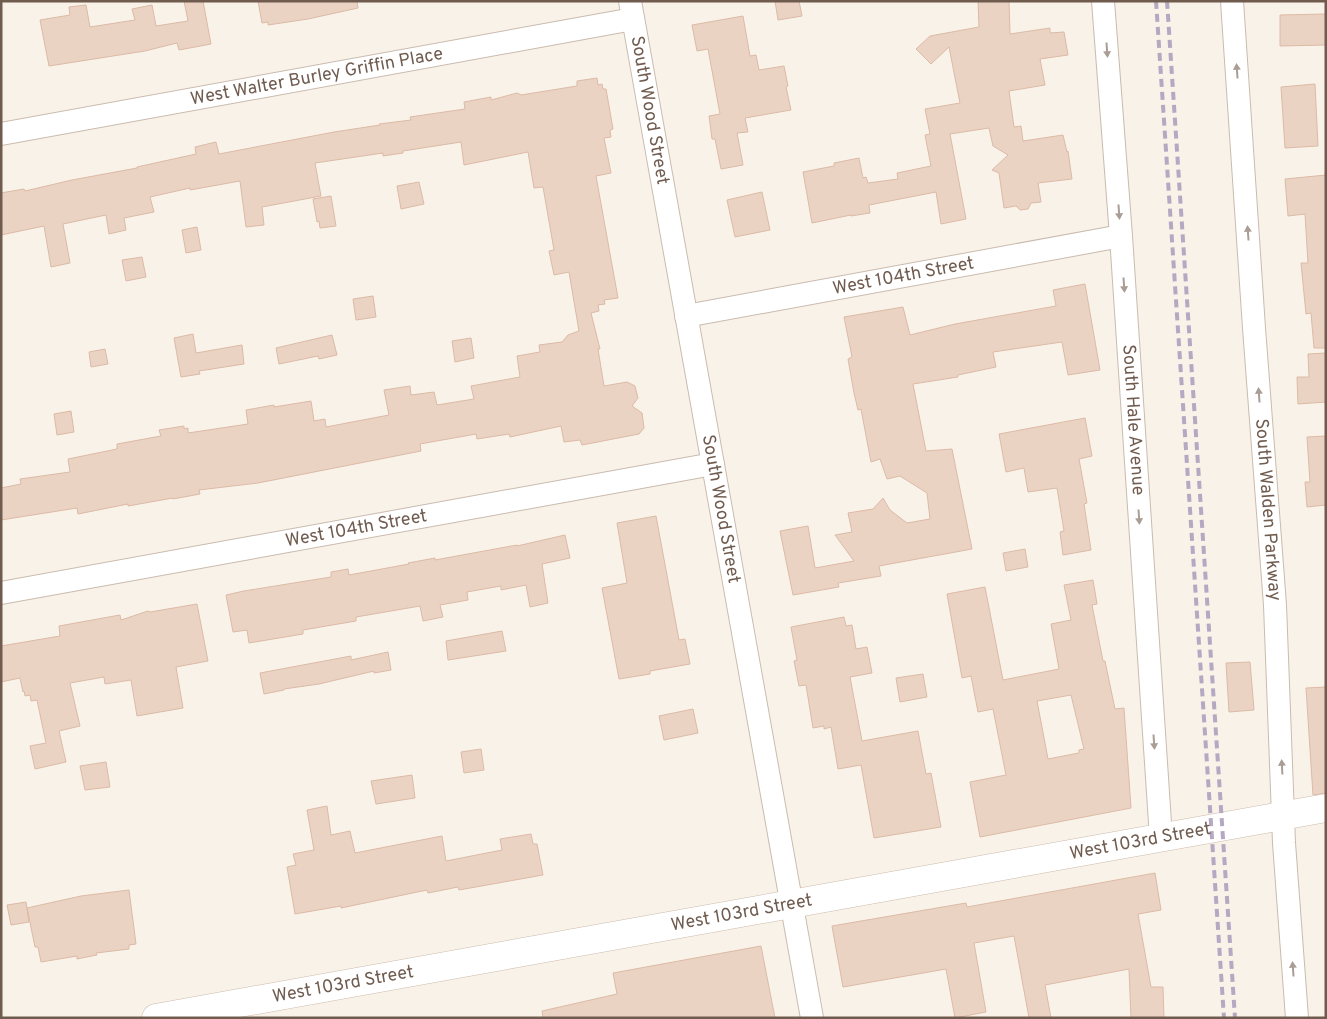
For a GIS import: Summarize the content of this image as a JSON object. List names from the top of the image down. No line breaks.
{"streets":{"main road":["West 103rd Street"],"street":["West Walter Burley Griffin Place","South Wood Street","West 104th Street","South Hale Avenue","South Walden Parkway"]},"crossings":[["West Walter Burley Griffin Place","South Wood Street"],["South Wood Street","West 104th Street"],["South Wood Street","West 103rd Street"],["West 104th Street","South Hale Avenue"],["South Hale Avenue","West 103rd Street"],["South Walden Parkway","West 103rd Street"]],"one_way":["South Hale Avenue","South Walden Parkway"]}
